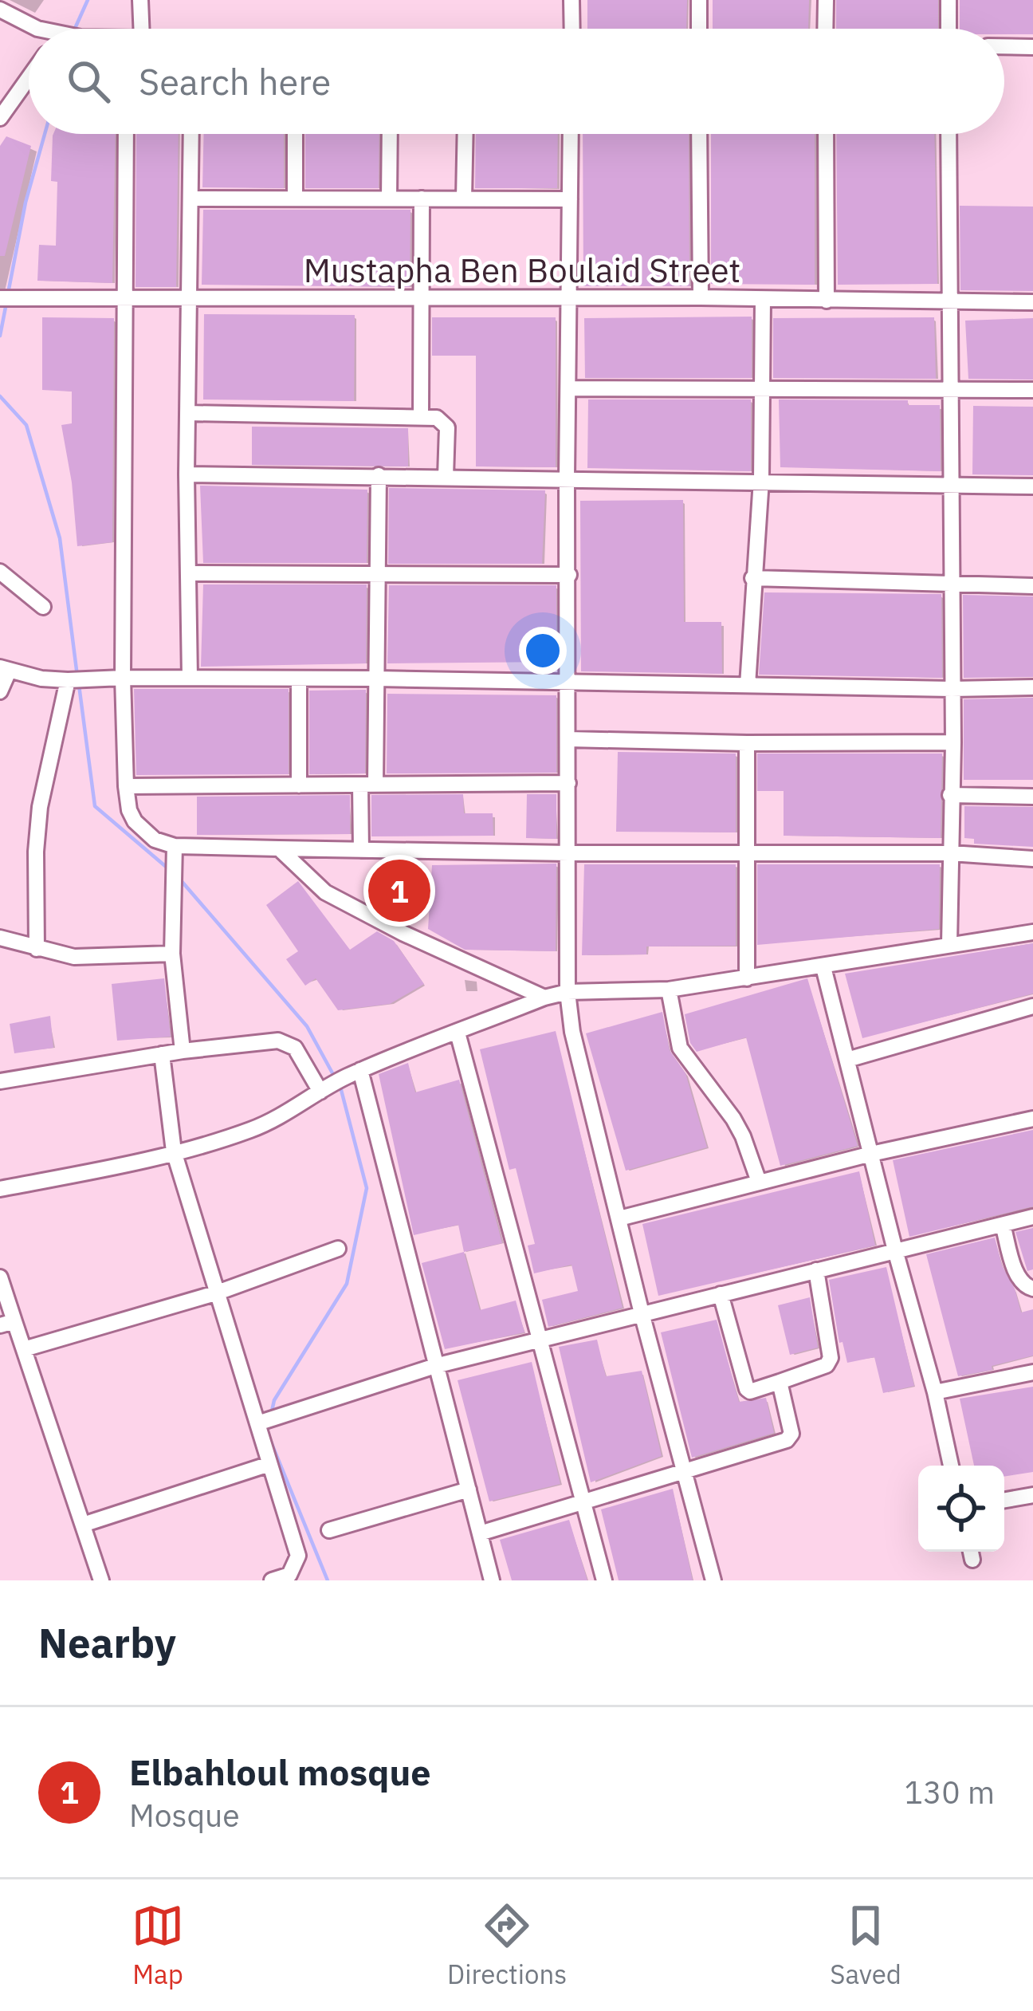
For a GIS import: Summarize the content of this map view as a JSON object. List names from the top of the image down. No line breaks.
{"streets":{"street":["Mustapha Ben Boulaid Street"]},"page":{"search":"Search here","pins":"1","heading":"Nearby","list":[{"mark":"1","name":"Elbahloul mosque","note":"Mosque","value":"130 m"}],"nav":["Map","Directions","Saved"]}}
